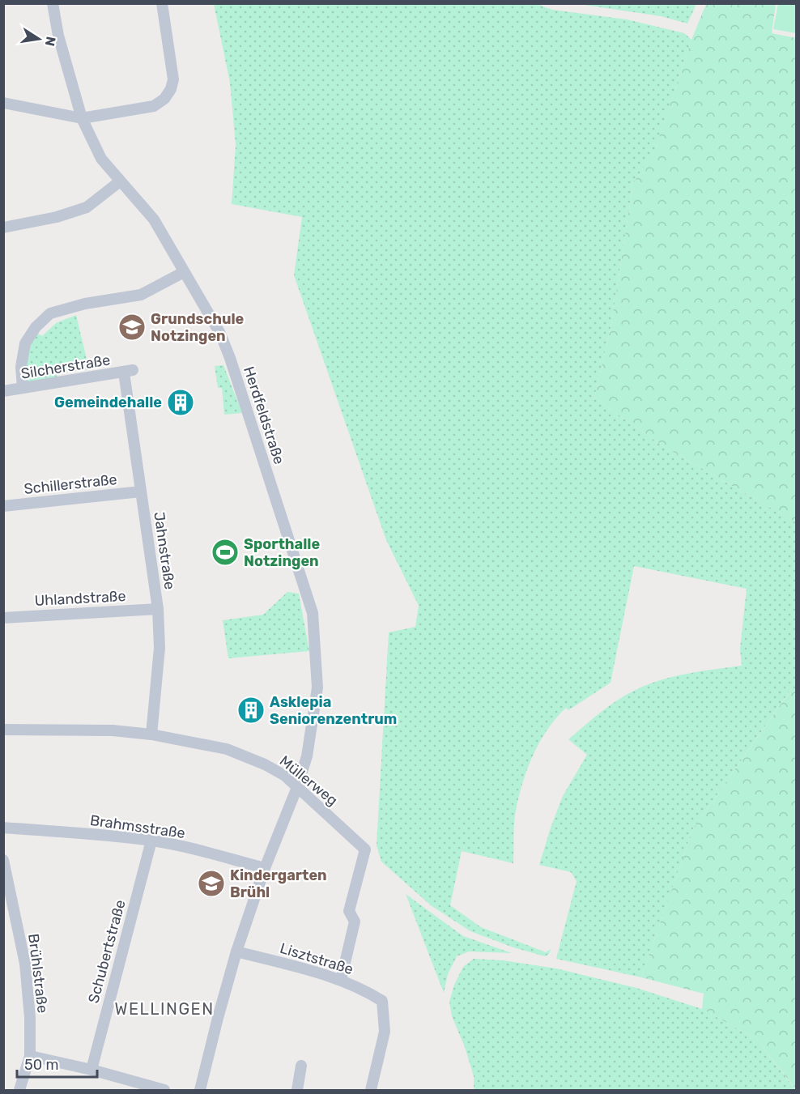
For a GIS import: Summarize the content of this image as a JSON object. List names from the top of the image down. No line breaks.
{"streets":{"street":["Silcherstraße","Herdfeldstraße","Schillerstraße","Jahnstraße","Uhlandstraße","Müllerweg","Brahmsstraße","Schubertstraße","Lisztstraße","Brühlstraße"]},"crossings":[["Silcherstraße","Jahnstraße"],["Herdfeldstraße","Müllerweg"],["Herdfeldstraße","Brahmsstraße"],["Herdfeldstraße","Lisztstraße"],["Schillerstraße","Jahnstraße"],["Jahnstraße","Uhlandstraße"],["Jahnstraße","Müllerweg"],["Müllerweg","Lisztstraße"],["Brahmsstraße","Schubertstraße"]],"districts":["WELLINGEN"],"places":{"school or university":["Grundschule Notzingen","Kindergarten Brühl"],"building":["Gemeindehalle","Asklepia Seniorenzentrum"],"sports":["Sporthalle Notzingen"]},"scale_bar":"50 m","north":"right"}
